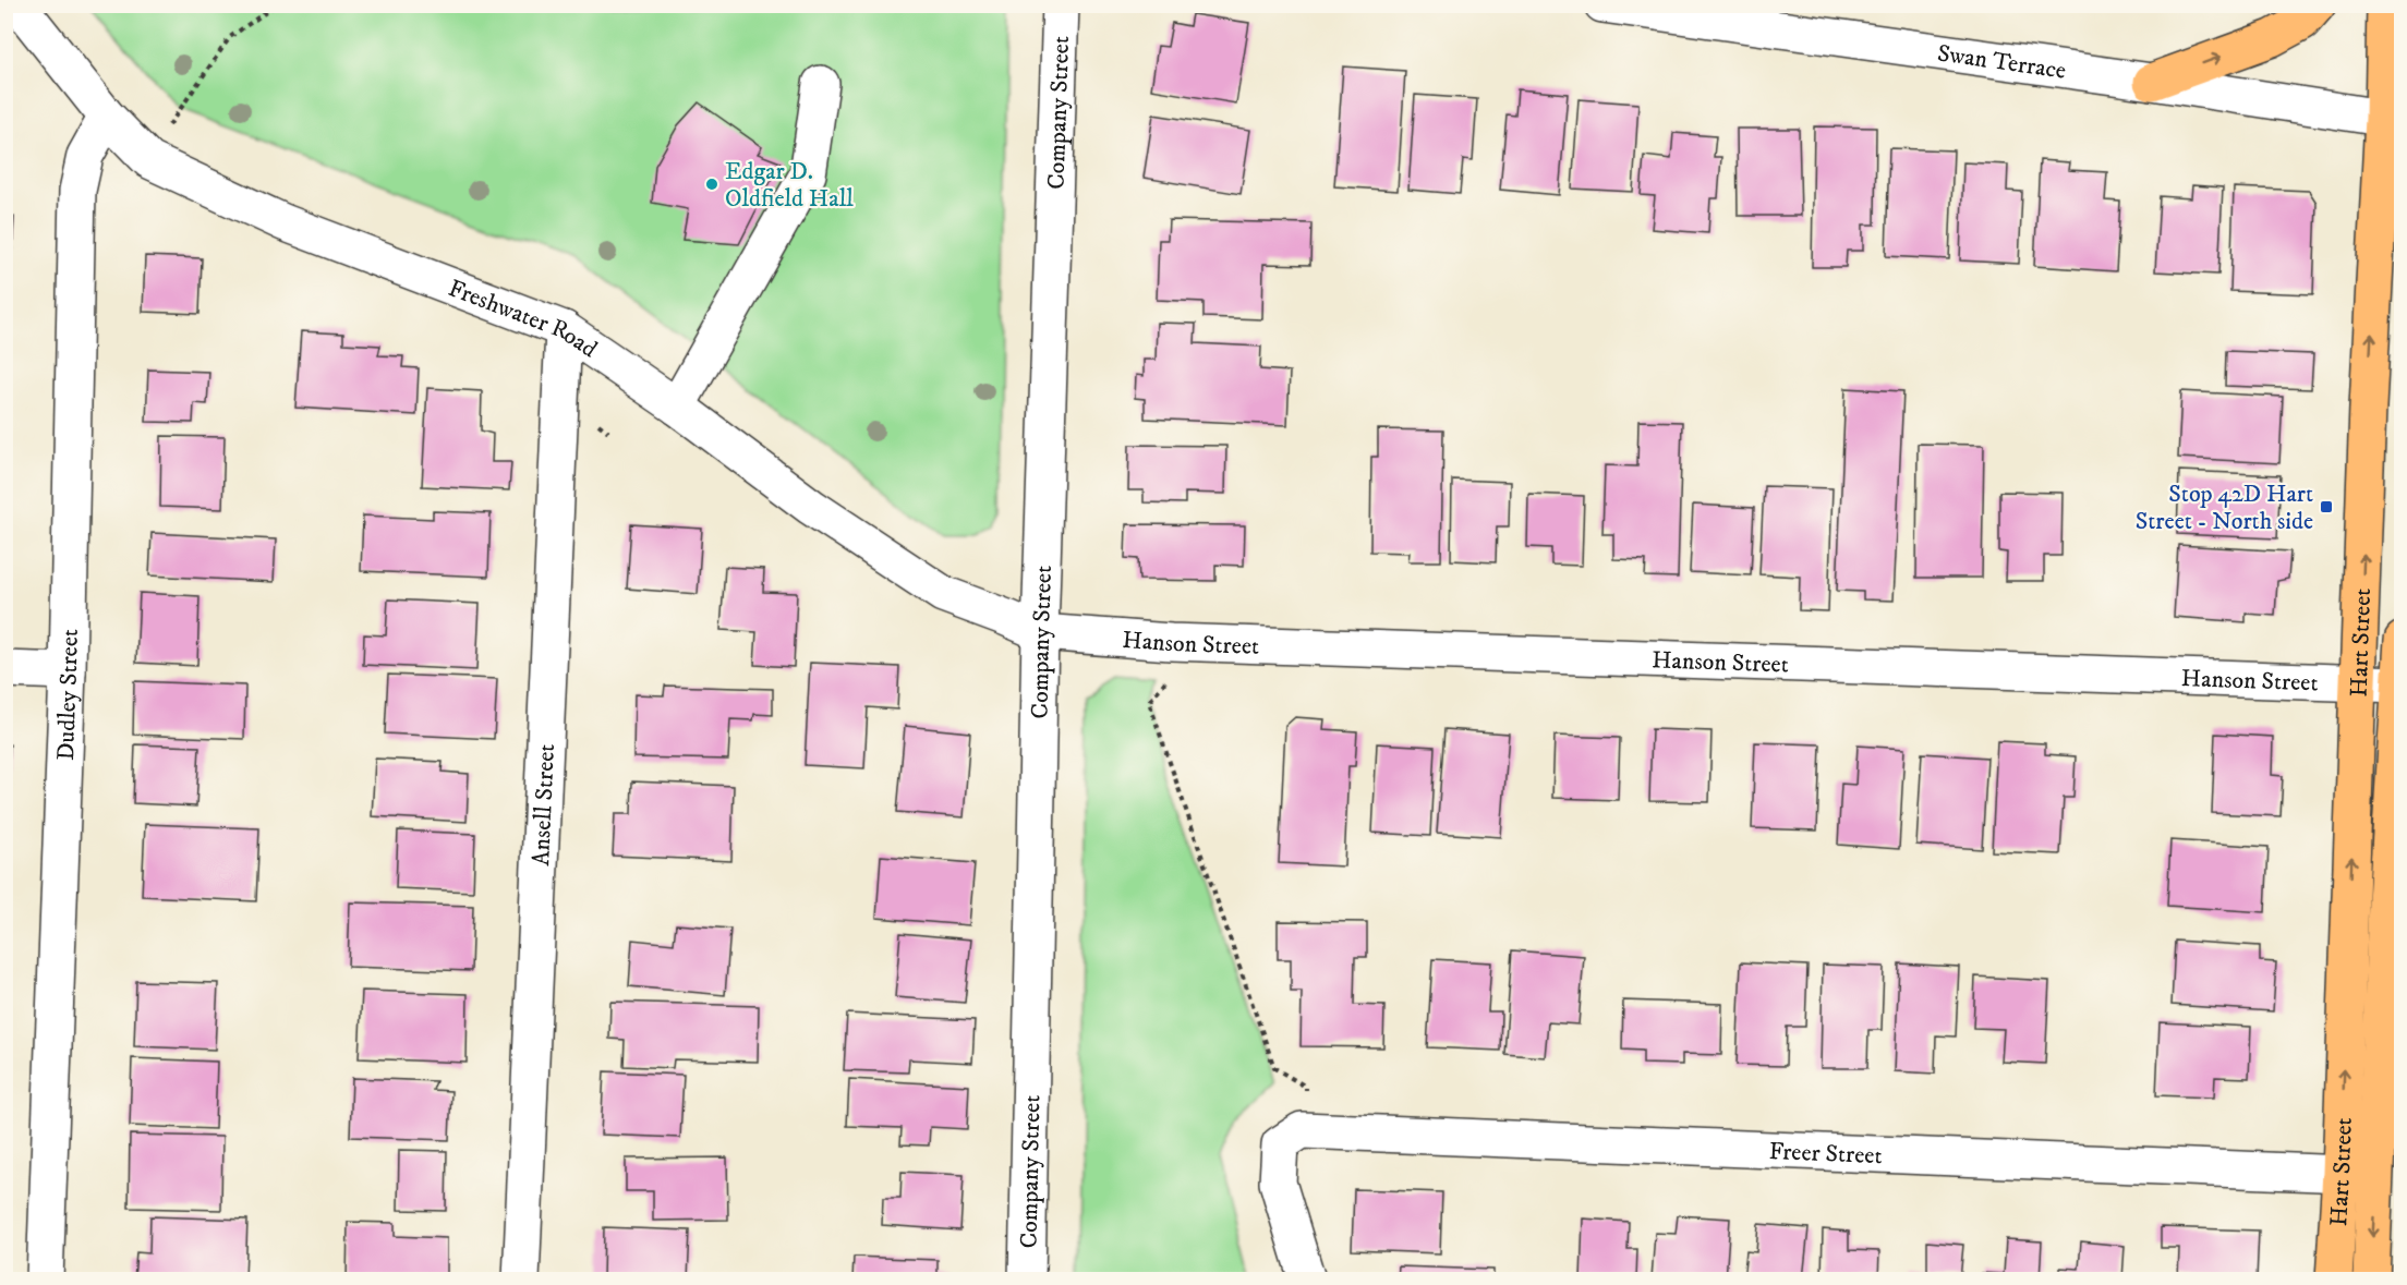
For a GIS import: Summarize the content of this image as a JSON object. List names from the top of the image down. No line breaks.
{"streets":{"main road":["Hart Street"],"street":["Swan Terrace","Company Street","Freshwater Road","Hanson Street","Dudley Street","Ansell Street","Freer Street"]},"crossings":[["Swan Terrace","Hart Street"],["Company Street","Freshwater Road"],["Company Street","Hanson Street"],["Freshwater Road","Hanson Street"],["Freshwater Road","Dudley Street"],["Freshwater Road","Ansell Street"],["Hanson Street","Hart Street"],["Hart Street","Freer Street"]],"places":{"other":["Edgar D. Oldfield Hall"],"transit":["Stop 42D Hart Street - North side"]}}
